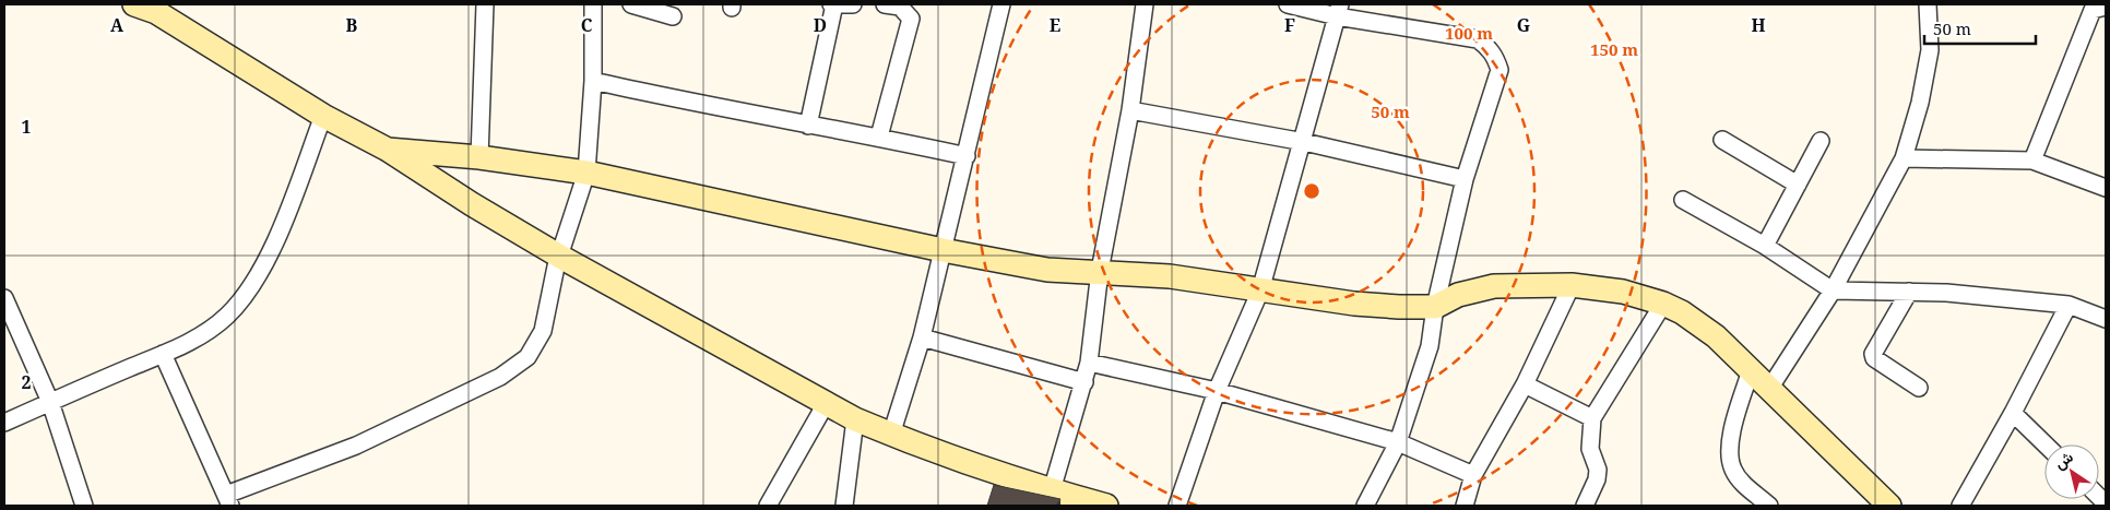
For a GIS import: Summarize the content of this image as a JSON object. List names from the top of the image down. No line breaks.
{"scale_bar":"50 m","north":"top left","grid":{"columns":["A","B","C","D","E","F","G","H"],"rows":["1","2"]},"rings":["100 m","150 m","50 m"]}
